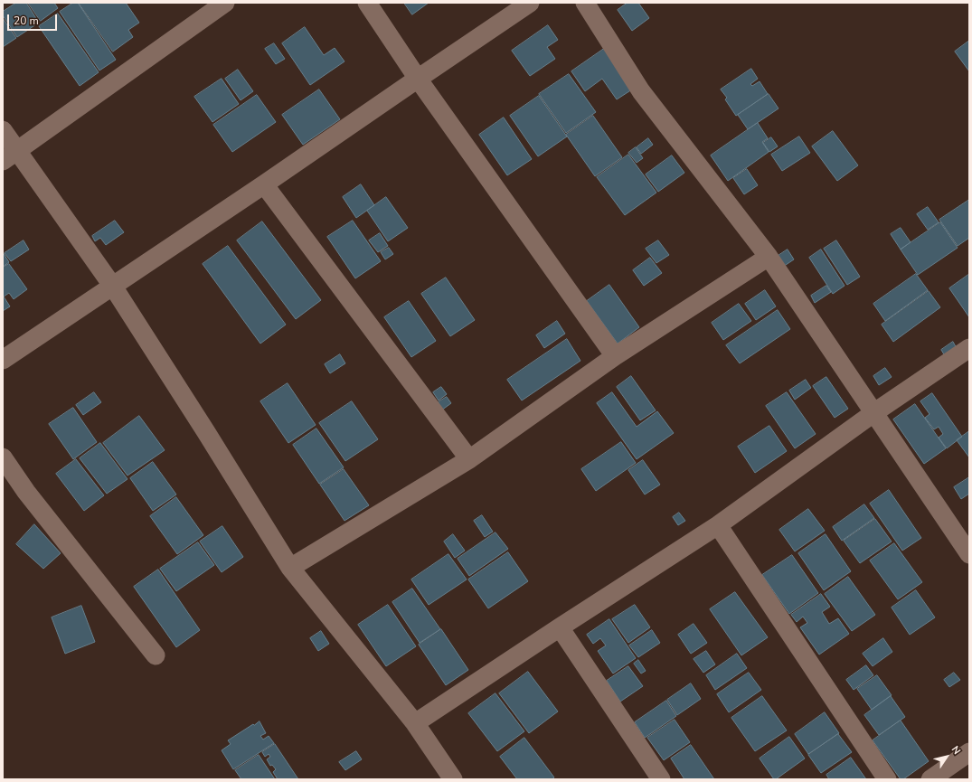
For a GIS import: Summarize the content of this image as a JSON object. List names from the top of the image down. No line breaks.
{"scale_bar":"20 m","north":"top right"}
